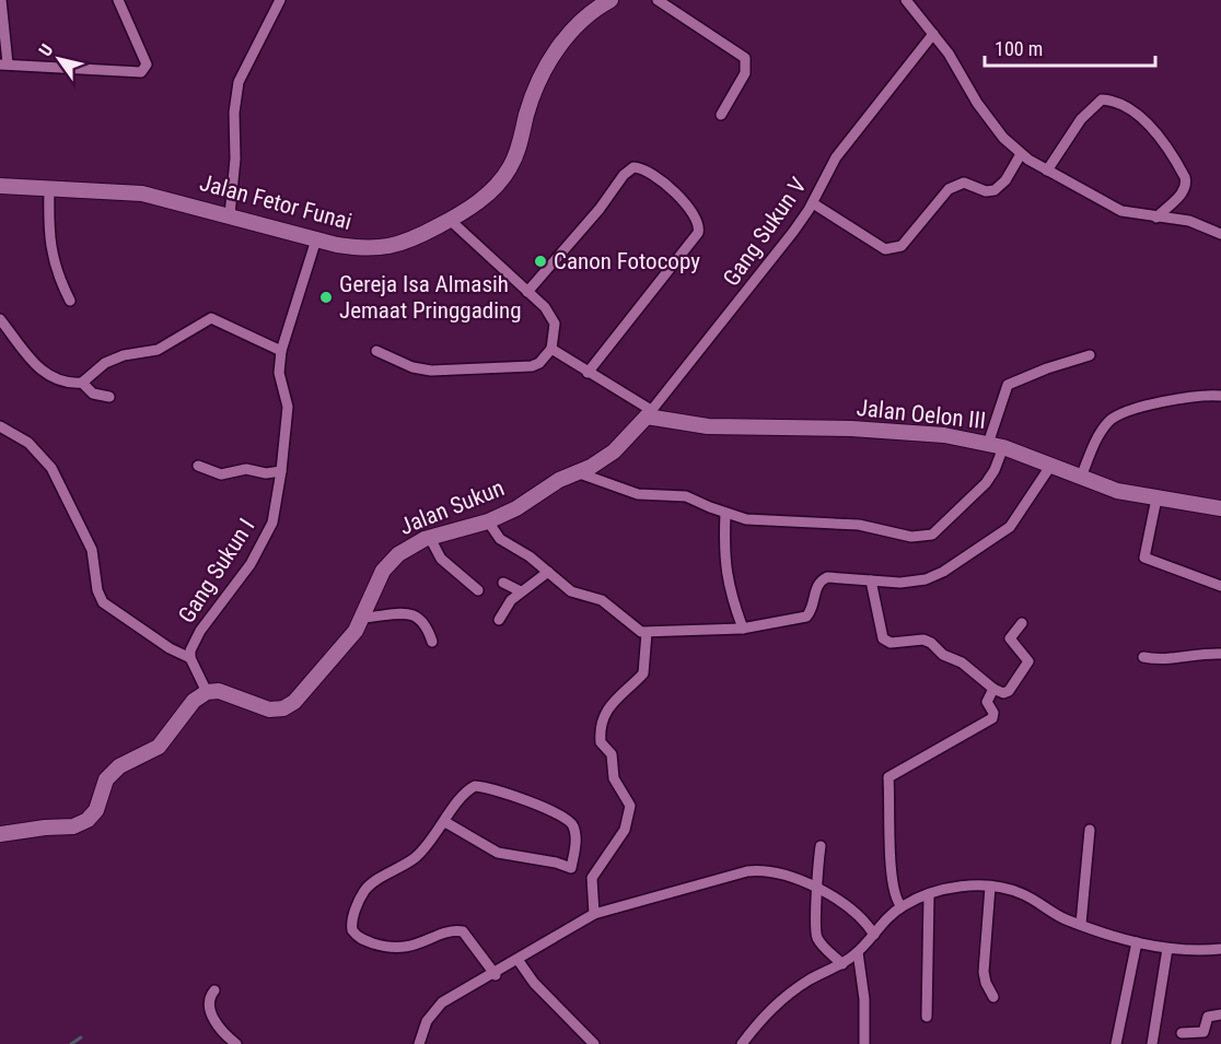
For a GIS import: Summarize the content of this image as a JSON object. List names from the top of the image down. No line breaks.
{"streets":{"street":["Jalan Fetor Funai","Gang Sukun V","Jalan Oelon III","Jalan Sukun","Gang Sukun I"]},"crossings":[["Jalan Fetor Funai","Gang Sukun I"],["Gang Sukun V","Jalan Oelon III"],["Gang Sukun V","Jalan Sukun"],["Jalan Oelon III","Jalan Sukun"],["Jalan Sukun","Gang Sukun I"]],"places":["Canon Fotocopy","Gereja Isa Almasih Jemaat Pringgading"],"scale_bar":"100 m","north":"top left"}
